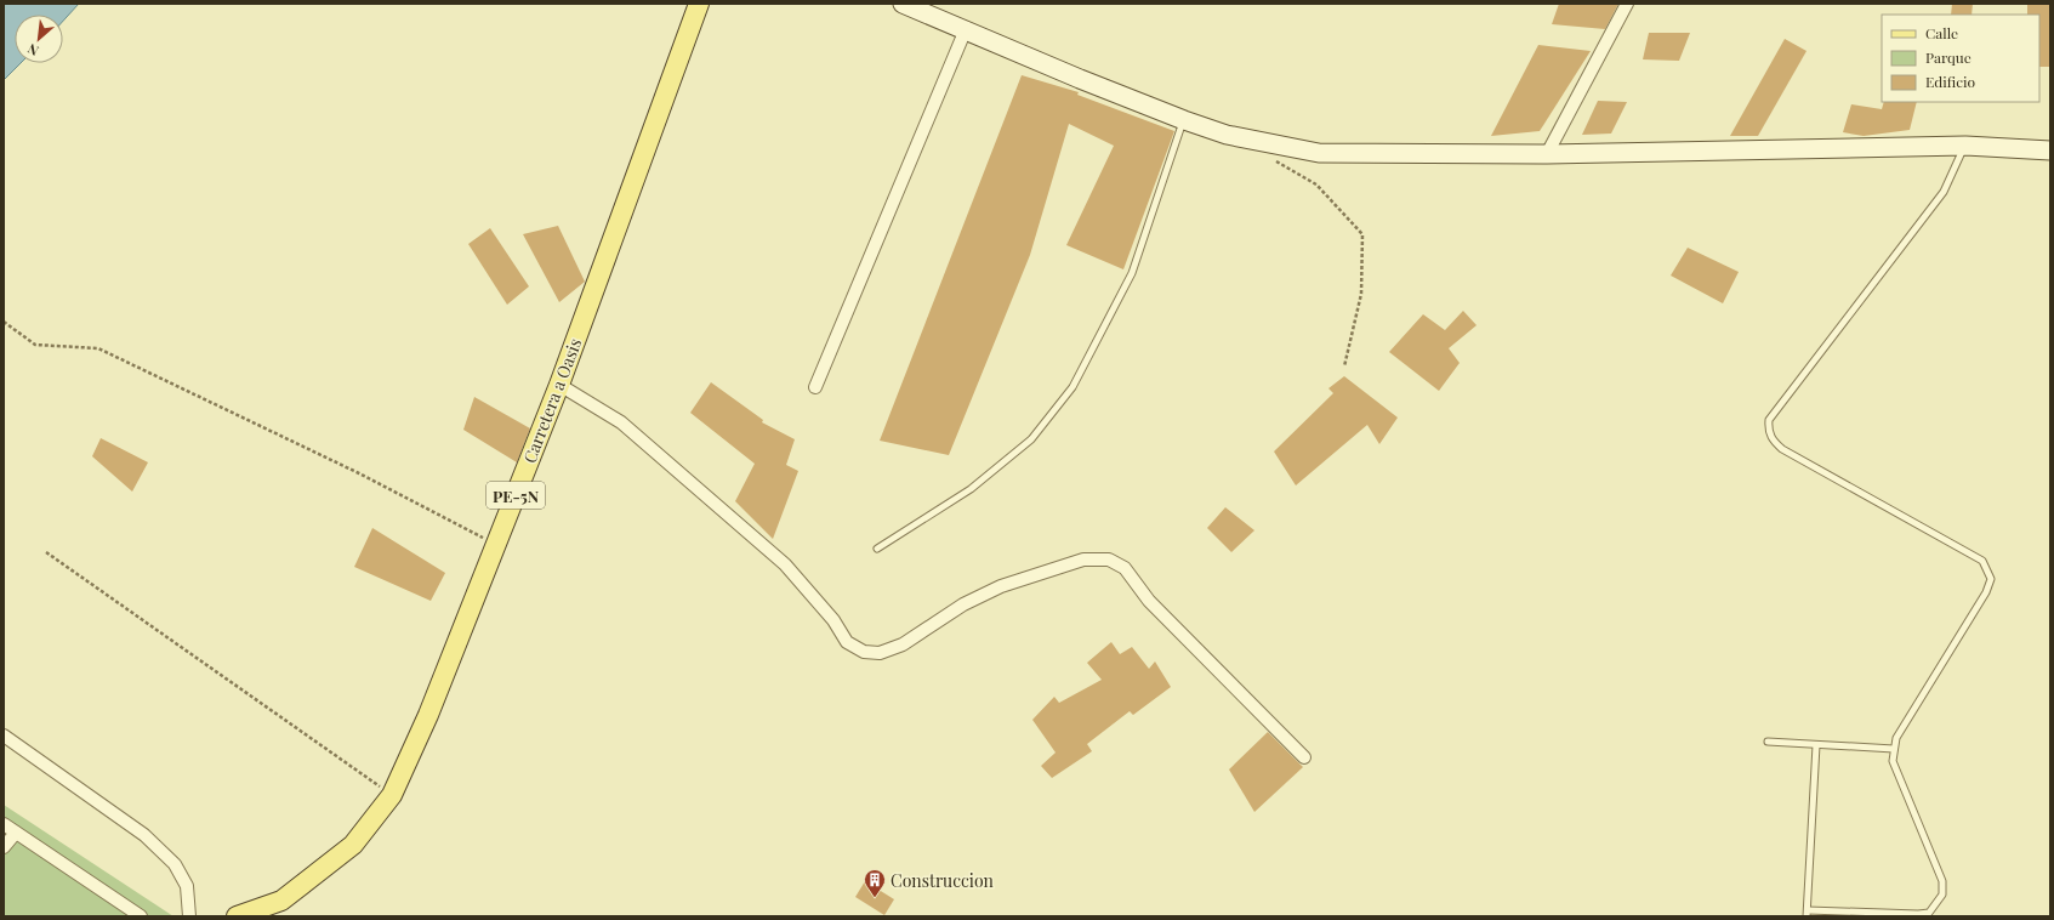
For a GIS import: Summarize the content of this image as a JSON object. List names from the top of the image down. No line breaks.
{"streets":{"main road":["Carretera a Oasis","PE-5N"]},"places":{"building":["Construccion"]},"legend":["Calle","Parque","Edificio"],"north":"bottom left"}
